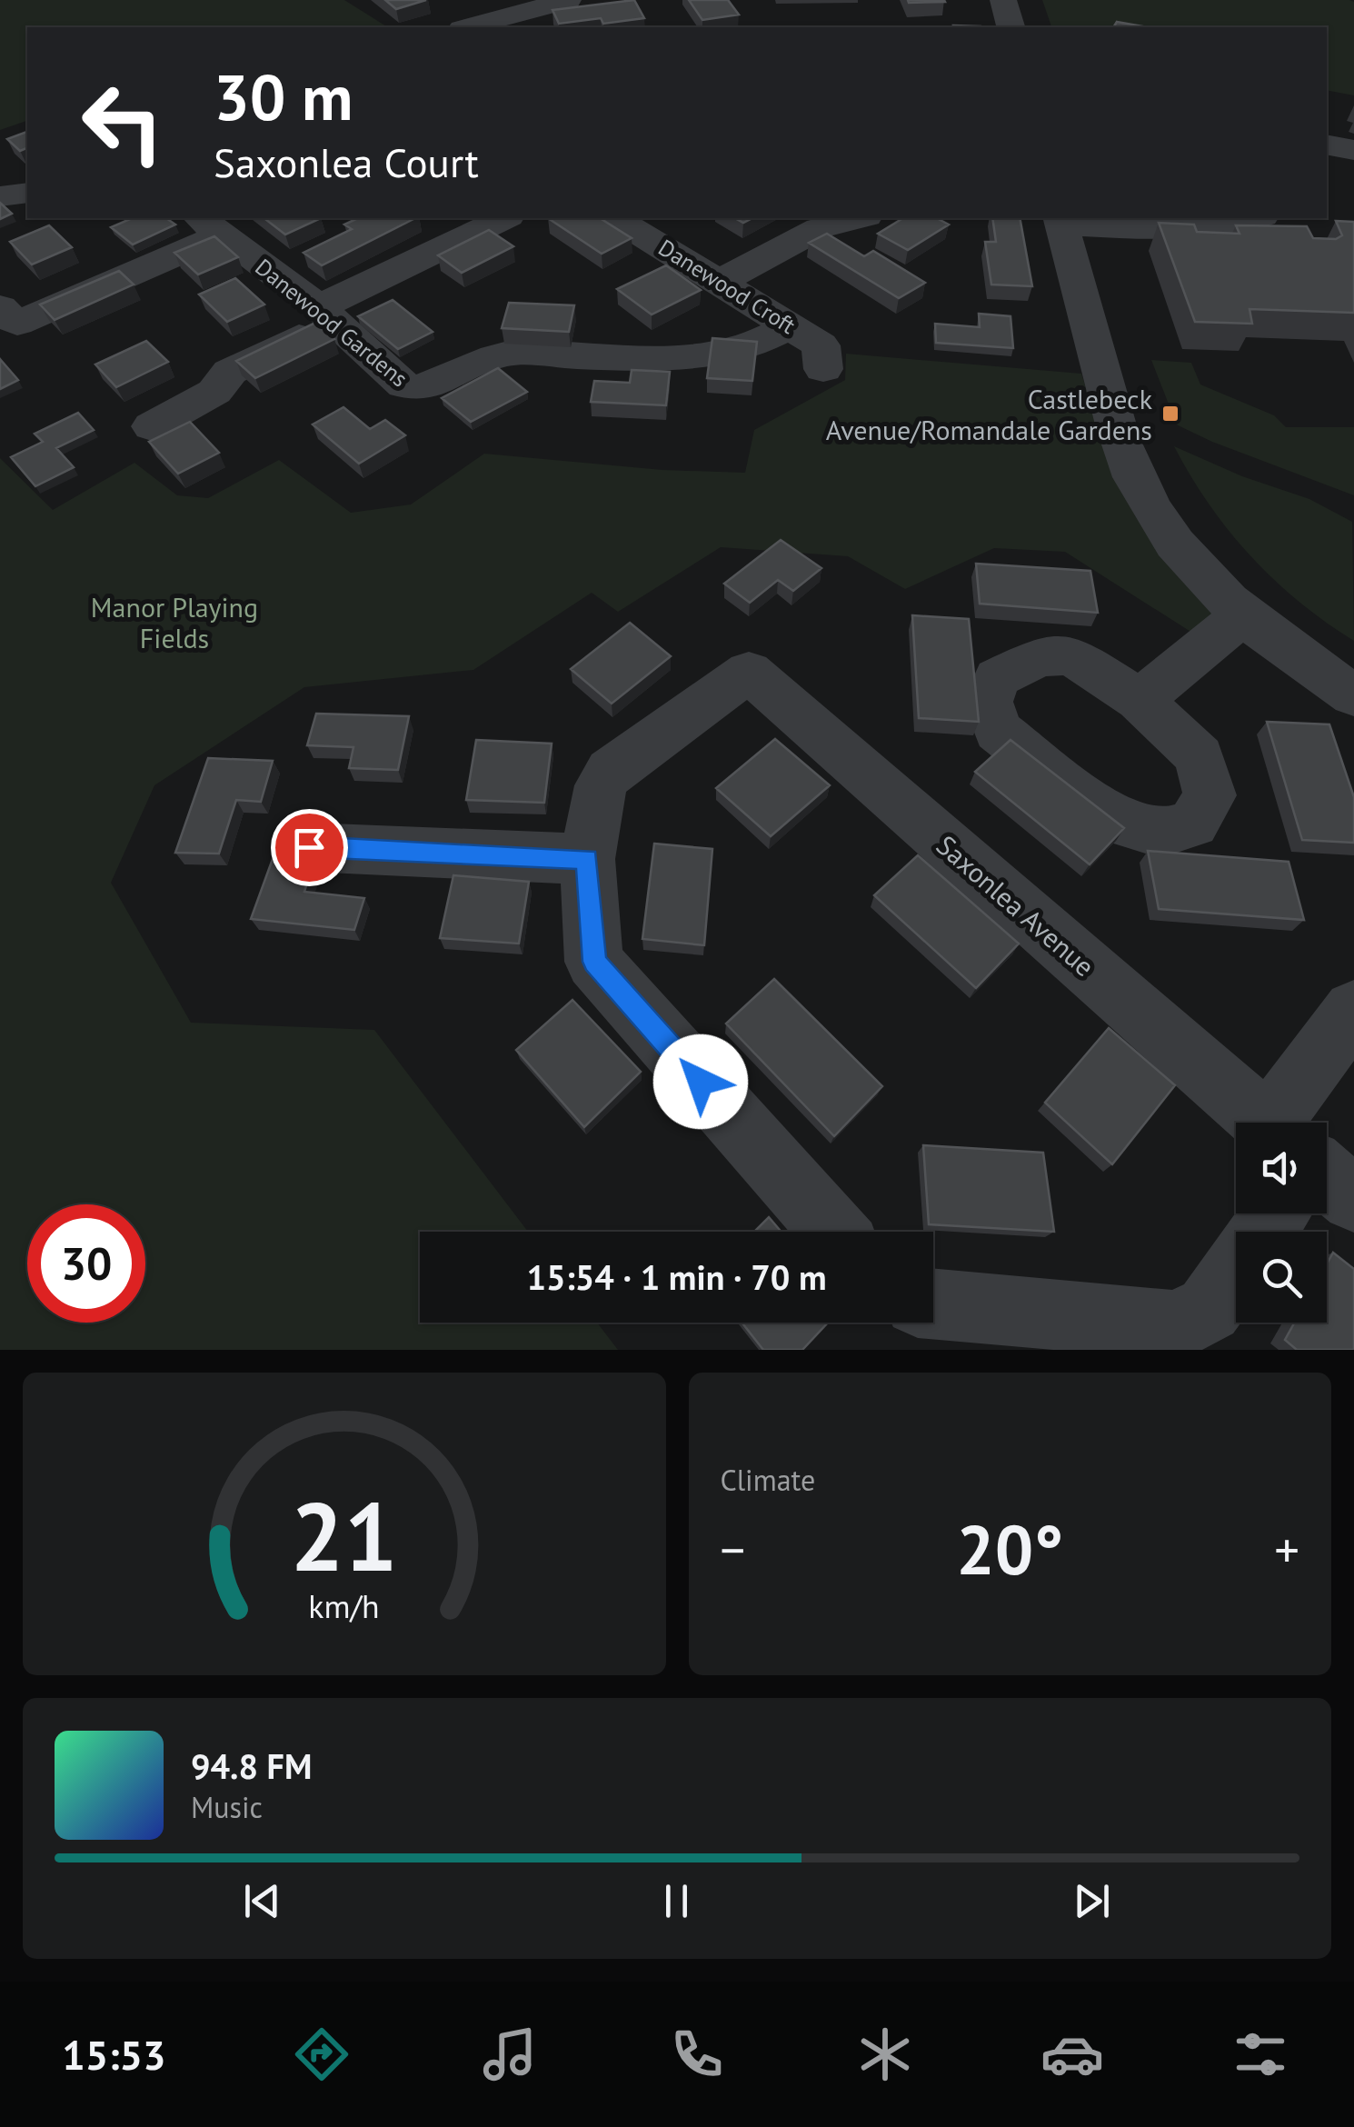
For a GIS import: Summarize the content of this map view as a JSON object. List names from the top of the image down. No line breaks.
{"streets":{"street":["Danewood Croft","Danewood Gardens","Saxonlea Avenue"]},"crossings":[["Danewood Croft","Danewood Gardens"]],"parks":["Manor Playing Fields"],"places":{"transit":["Castlebeck Avenue/Romandale Gardens"]},"page":{"turn":["30 m","Saxonlea Court"],"limit":"30","trip":"15:54 · 1 min · 70 m","tile":"Climate","heat":["−","20°","+"],"song":["94.8 FM","Music"],"tabs":"15:53","gauge":["21","km/h"]}}
